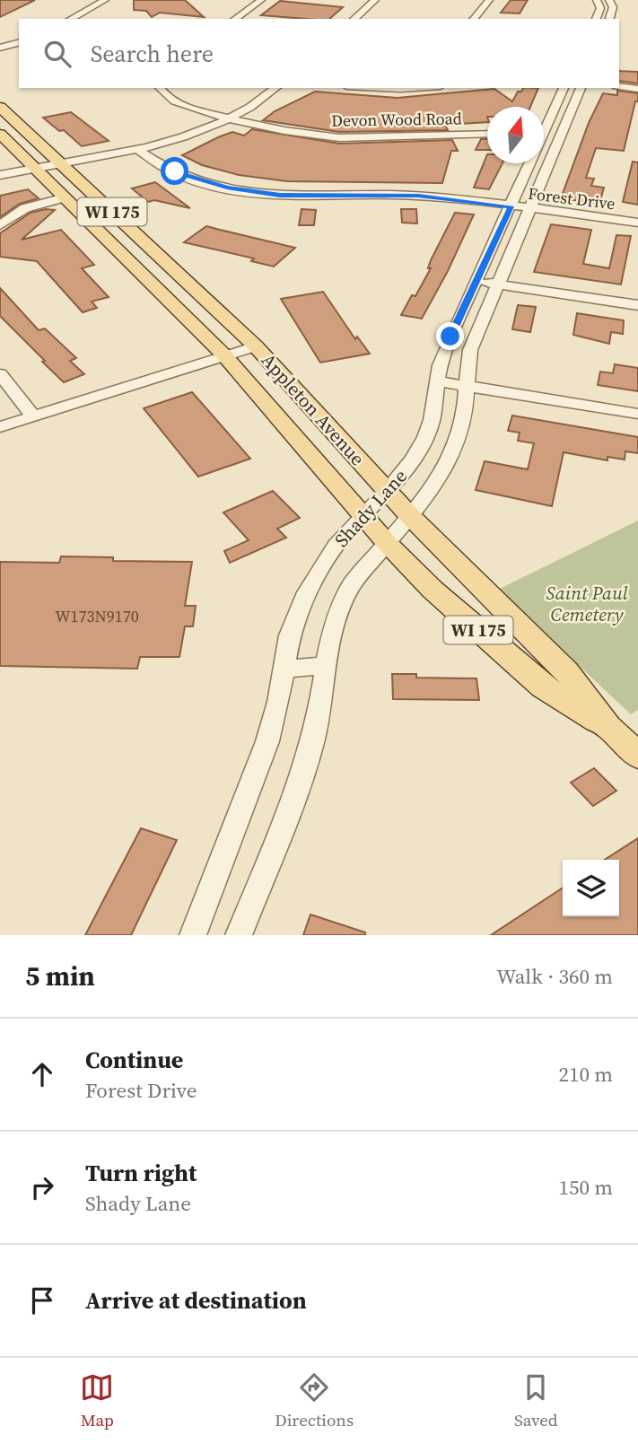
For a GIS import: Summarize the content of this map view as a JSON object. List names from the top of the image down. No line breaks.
{"streets":{"main road":["WI 175","Appleton Avenue"],"street":["Devon Wood Road","Forest Drive","Shady Lane"]},"crossings":[["Forest Drive","Shady Lane"],["Appleton Avenue","Shady Lane"]],"parks":["Saint Paul Cemetery"],"house_numbers":["W173N9170"],"north":"top","page":{"search":"Search here","heading":["5 min","Walk · 360 m"],"list":[["Continue","Forest Drive","210 m"],["Turn right","Shady Lane","150 m"],"Arrive at destination"],"nav":["Map","Directions","Saved"]}}
